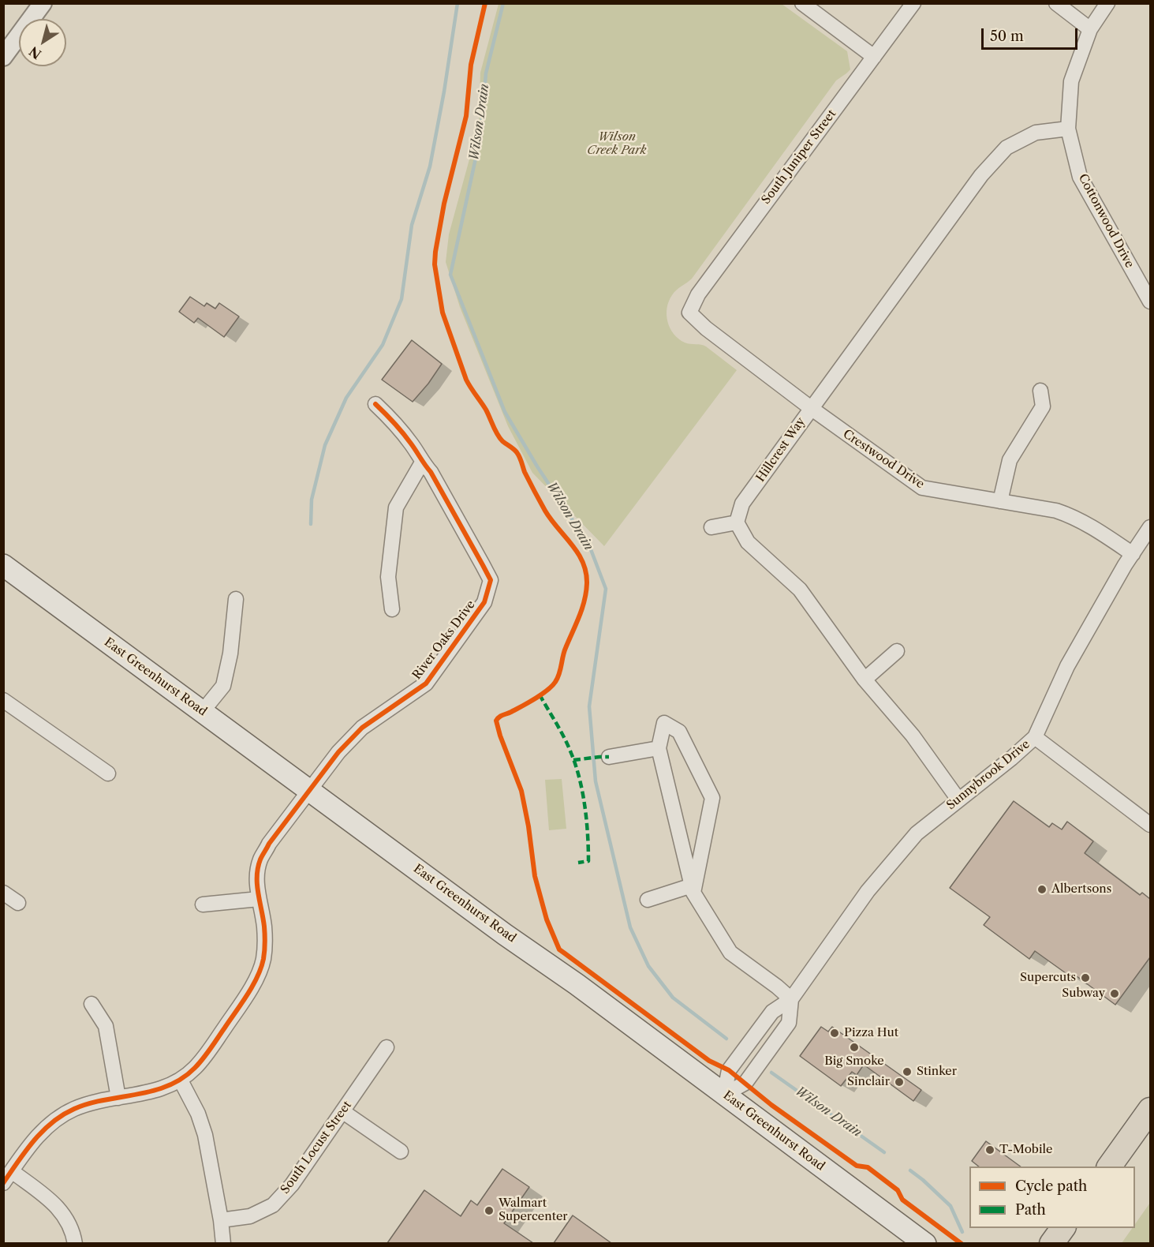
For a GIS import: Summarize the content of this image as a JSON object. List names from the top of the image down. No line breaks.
{"streets":{"main road":["East Greenhurst Road"],"street":["South Juniper Street","Cottonwood Drive","Hillcrest Way","Crestwood Drive","River Oaks Drive","Sunnybrook Drive","South Locust Street"]},"crossings":[["South Juniper Street","Crestwood Drive"],["Cottonwood Drive","Hillcrest Way"],["Hillcrest Way","Crestwood Drive"],["Crestwood Drive","Sunnybrook Drive"],["River Oaks Drive","East Greenhurst Road"],["East Greenhurst Road","Sunnybrook Drive"]],"water":["Wilson Drain"],"parks":["Wilson Creek Park"],"places":["Albertsons","Supercuts","Subway","Pizza Hut","Big Smoke","Stinker","Sinclair","T-Mobile","Walmart Supercenter"],"legend":["Cycle path","Path"],"scale_bar":"50 m","north":"bottom left"}
